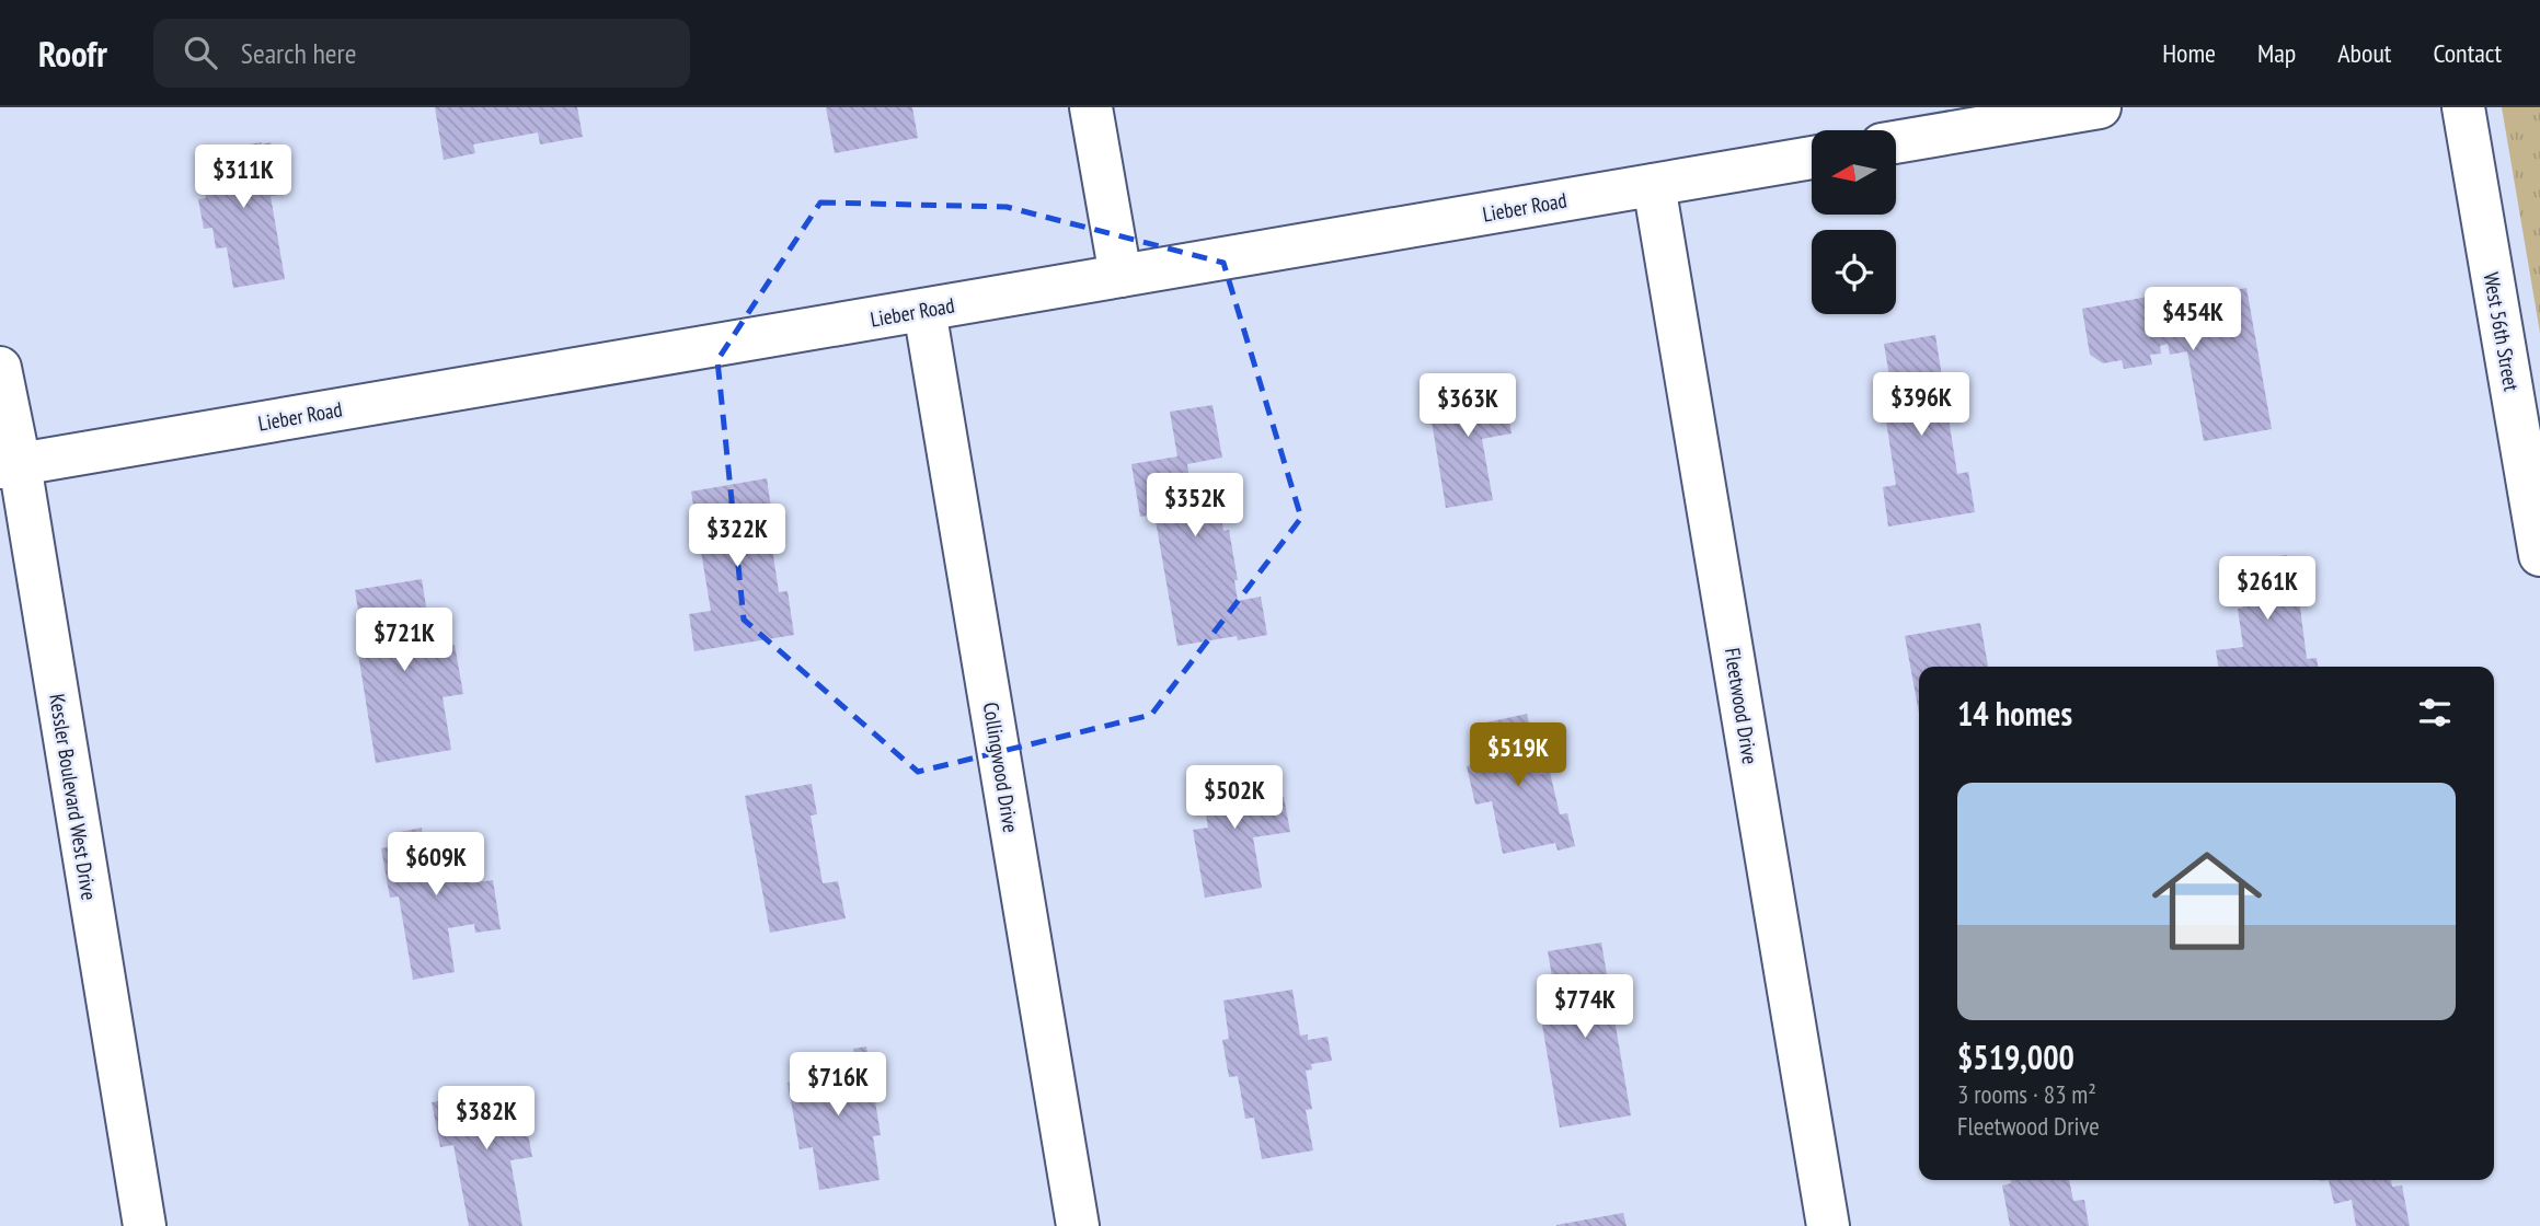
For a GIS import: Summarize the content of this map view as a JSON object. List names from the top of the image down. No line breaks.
{"streets":{"street":["Lieber Road","West 56th Street","Fleetwood Drive","Collingwood Drive","Kessler Boulevard West Drive"]},"crossings":[["Lieber Road","Fleetwood Drive"],["Lieber Road","Collingwood Drive"],["Lieber Road","Kessler Boulevard West Drive"]],"north":"left","page":{"header":"Roofr","search":"Search here","nav":["Home","Map","About","Contact"],"price":["$311K","$454K","$396K","$363K","$352K","$322K","$261K","$721K","$519K","$502K","$609K","$774K","$716K","$382K"],"heading":"14 homes","list":[{"name":"$519,000","note":"3 rooms · 83 m² · Fleetwood Drive"}]}}
